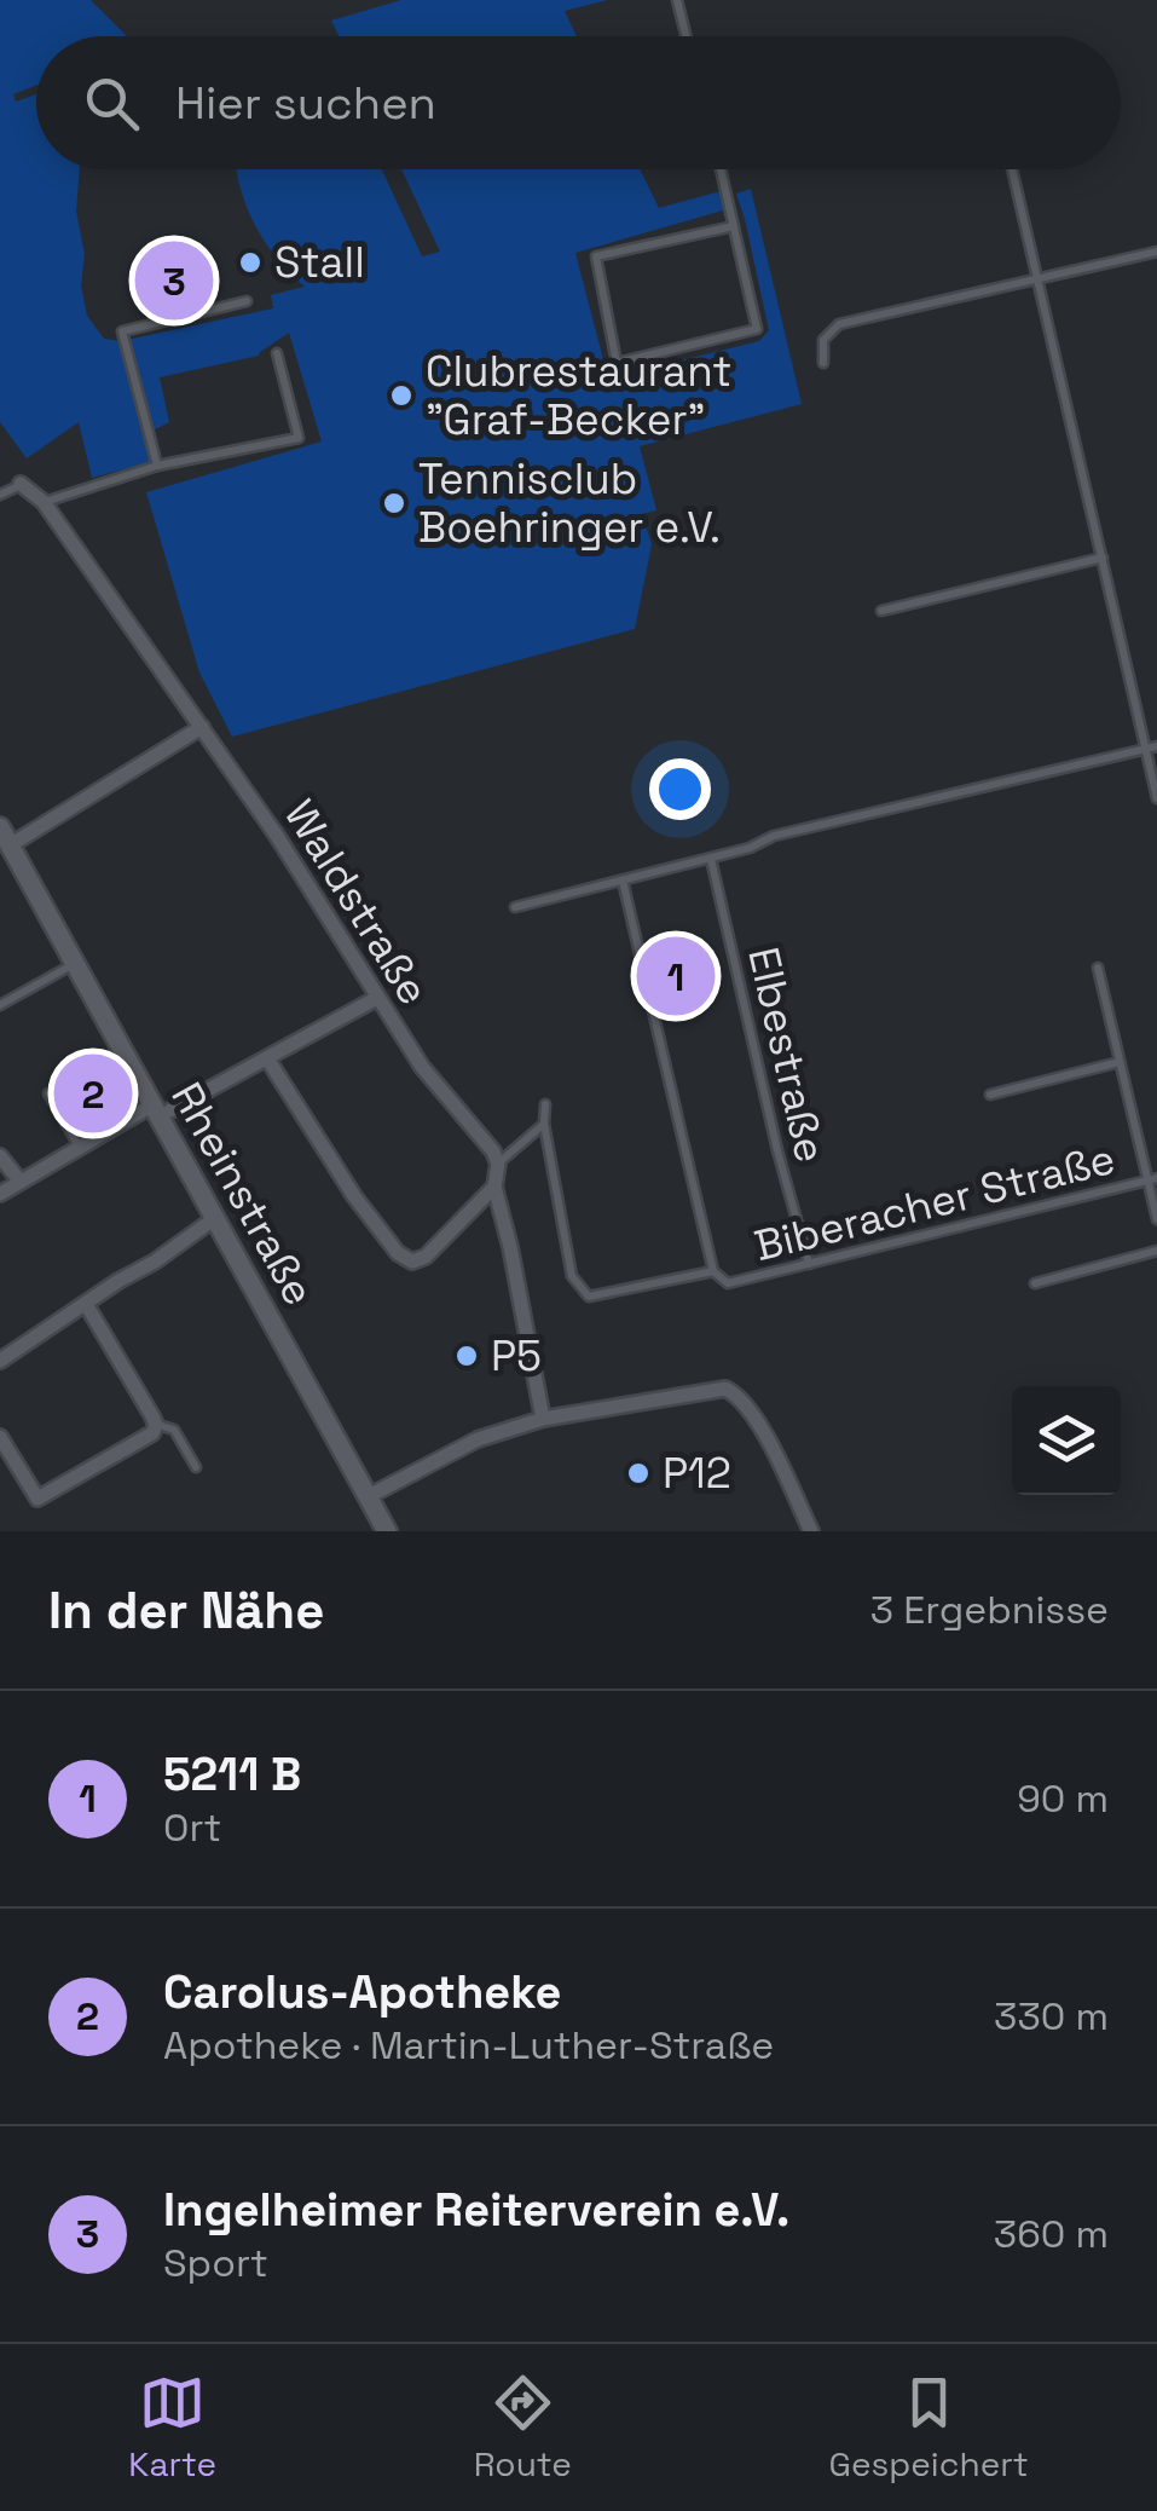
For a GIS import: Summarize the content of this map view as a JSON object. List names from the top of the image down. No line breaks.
{"streets":{"main road":["Rheinstraße"],"street":["Waldstraße"],"lane":["Elbestraße","Biberacher Straße"]},"crossings":[["Elbestraße","Biberacher Straße"]],"places":["Stall","Clubrestaurant \"Graf-Becker\"","Tennisclub Boehringer e.V.","P5","P12"],"page":{"search":"Hier suchen","pins":["3","1","2"],"heading":["In der Nähe","3 Ergebnisse"],"list":[{"mark":"1","name":"5211 B","note":"Ort","value":"90 m"},{"mark":"2","name":"Carolus-Apotheke","note":"Apotheke · Martin-Luther-Straße","value":"330 m"},{"mark":"3","name":"Ingelheimer Reiterverein e.V.","note":"Sport","value":"360 m"}],"nav":["Karte","Route","Gespeichert"]}}
